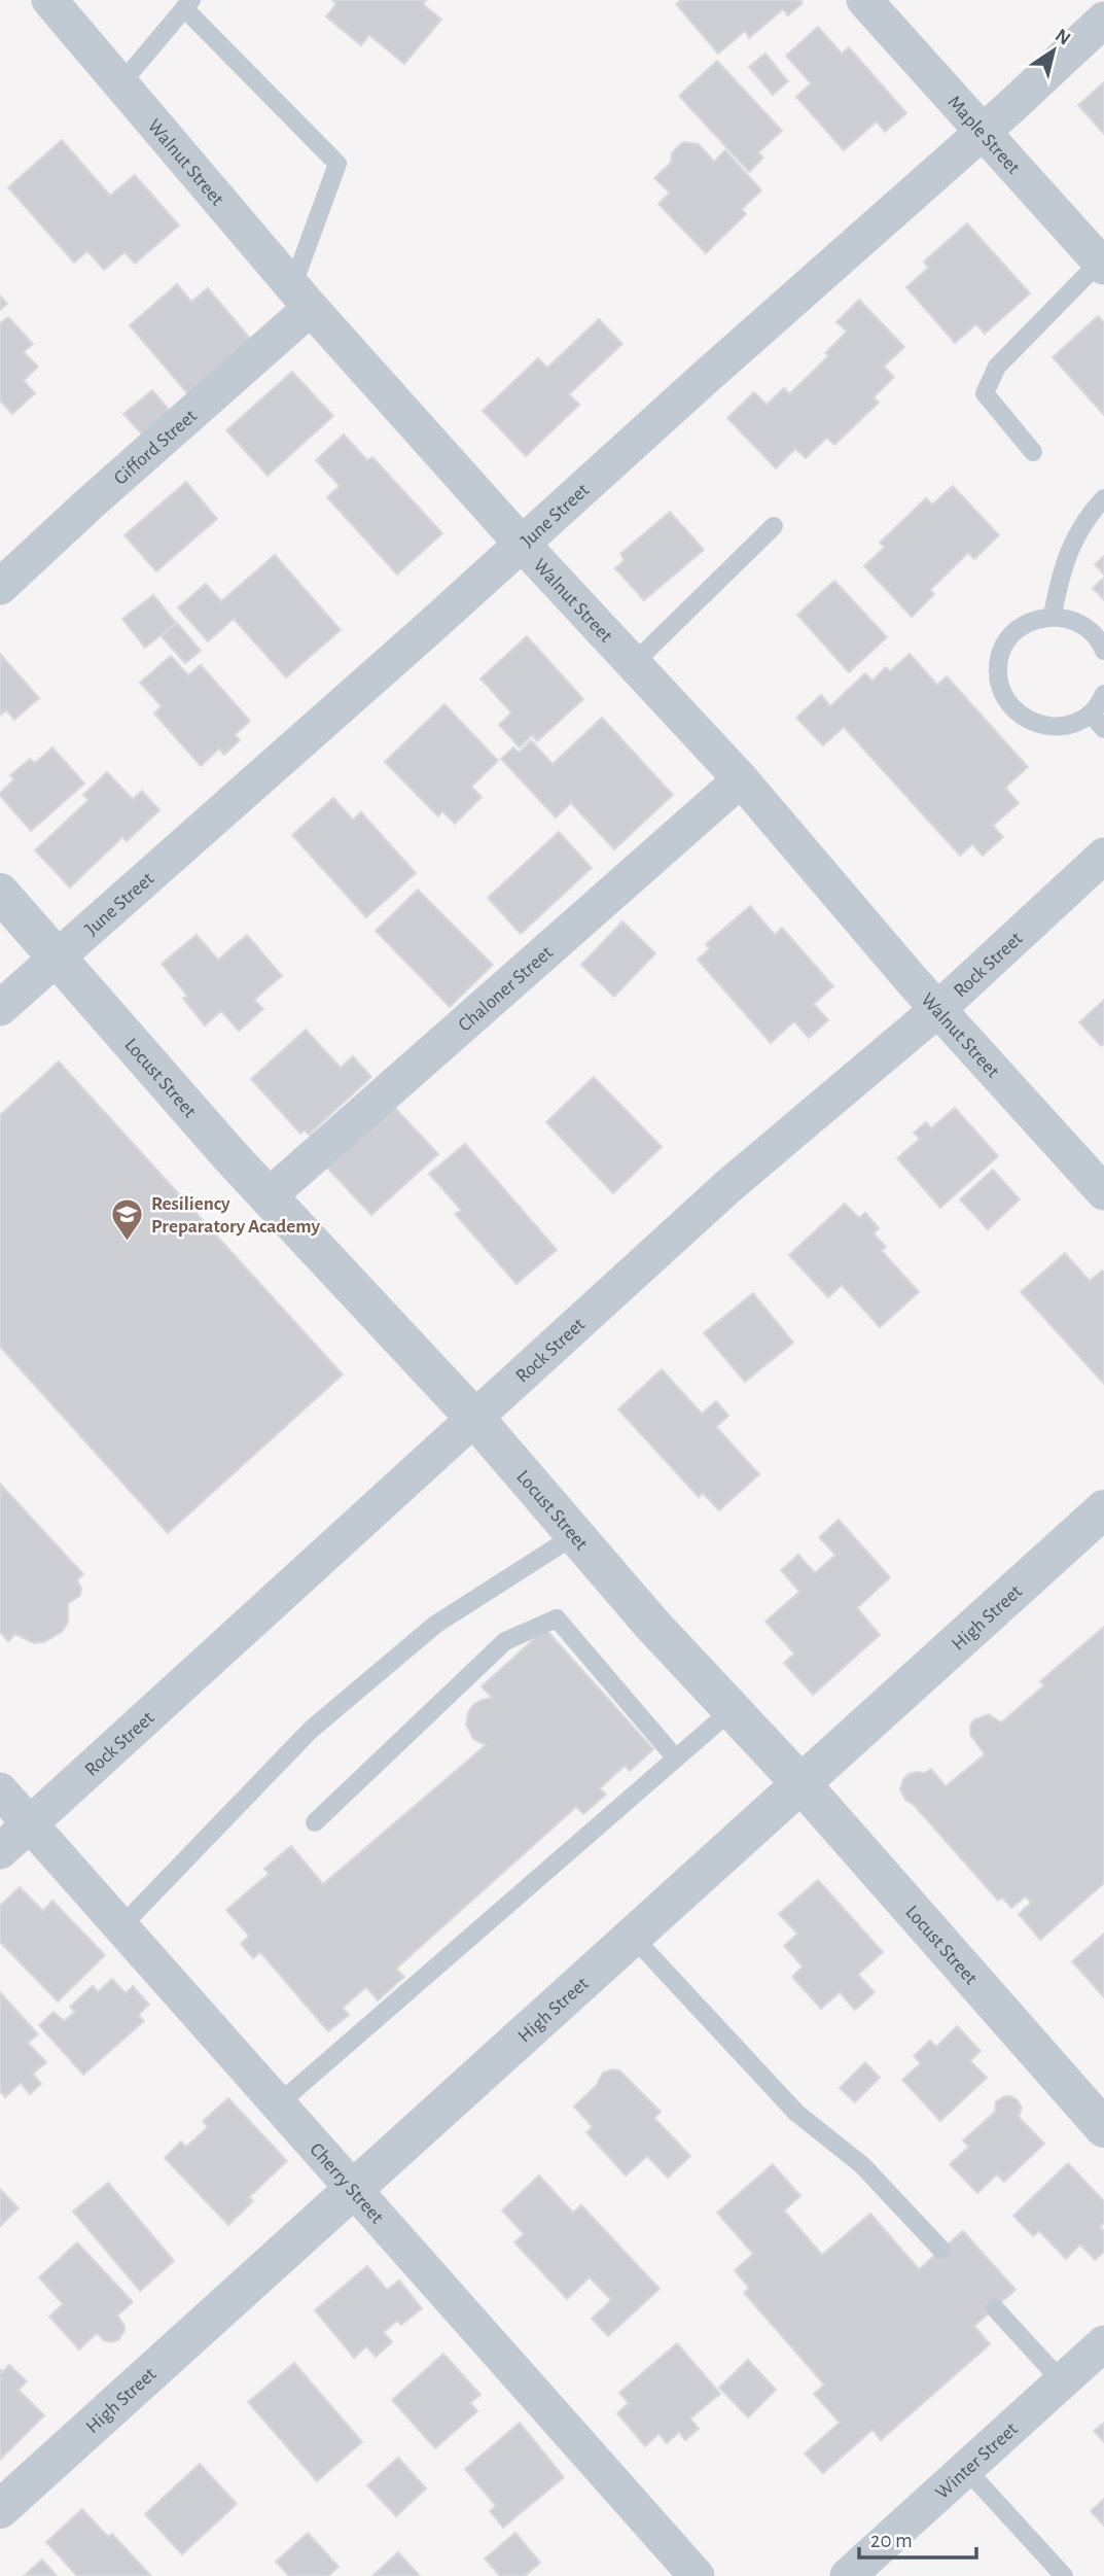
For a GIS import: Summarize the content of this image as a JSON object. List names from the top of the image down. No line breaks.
{"streets":{"street":["Maple Street","Walnut Street","Gifford Street","June Street","Rock Street","Chaloner Street","Locust Street","High Street","Cherry Street","Winter Street"]},"crossings":[["Maple Street","June Street"],["Walnut Street","Gifford Street"],["Walnut Street","June Street"],["Walnut Street","Rock Street"],["Walnut Street","Chaloner Street"],["June Street","Locust Street"],["Rock Street","Locust Street"],["Rock Street","Cherry Street"],["Chaloner Street","Locust Street"],["Locust Street","High Street"],["High Street","Cherry Street"]],"places":{"school or university":["Resiliency Preparatory Academy"]},"scale_bar":"20 m","north":"top right"}
